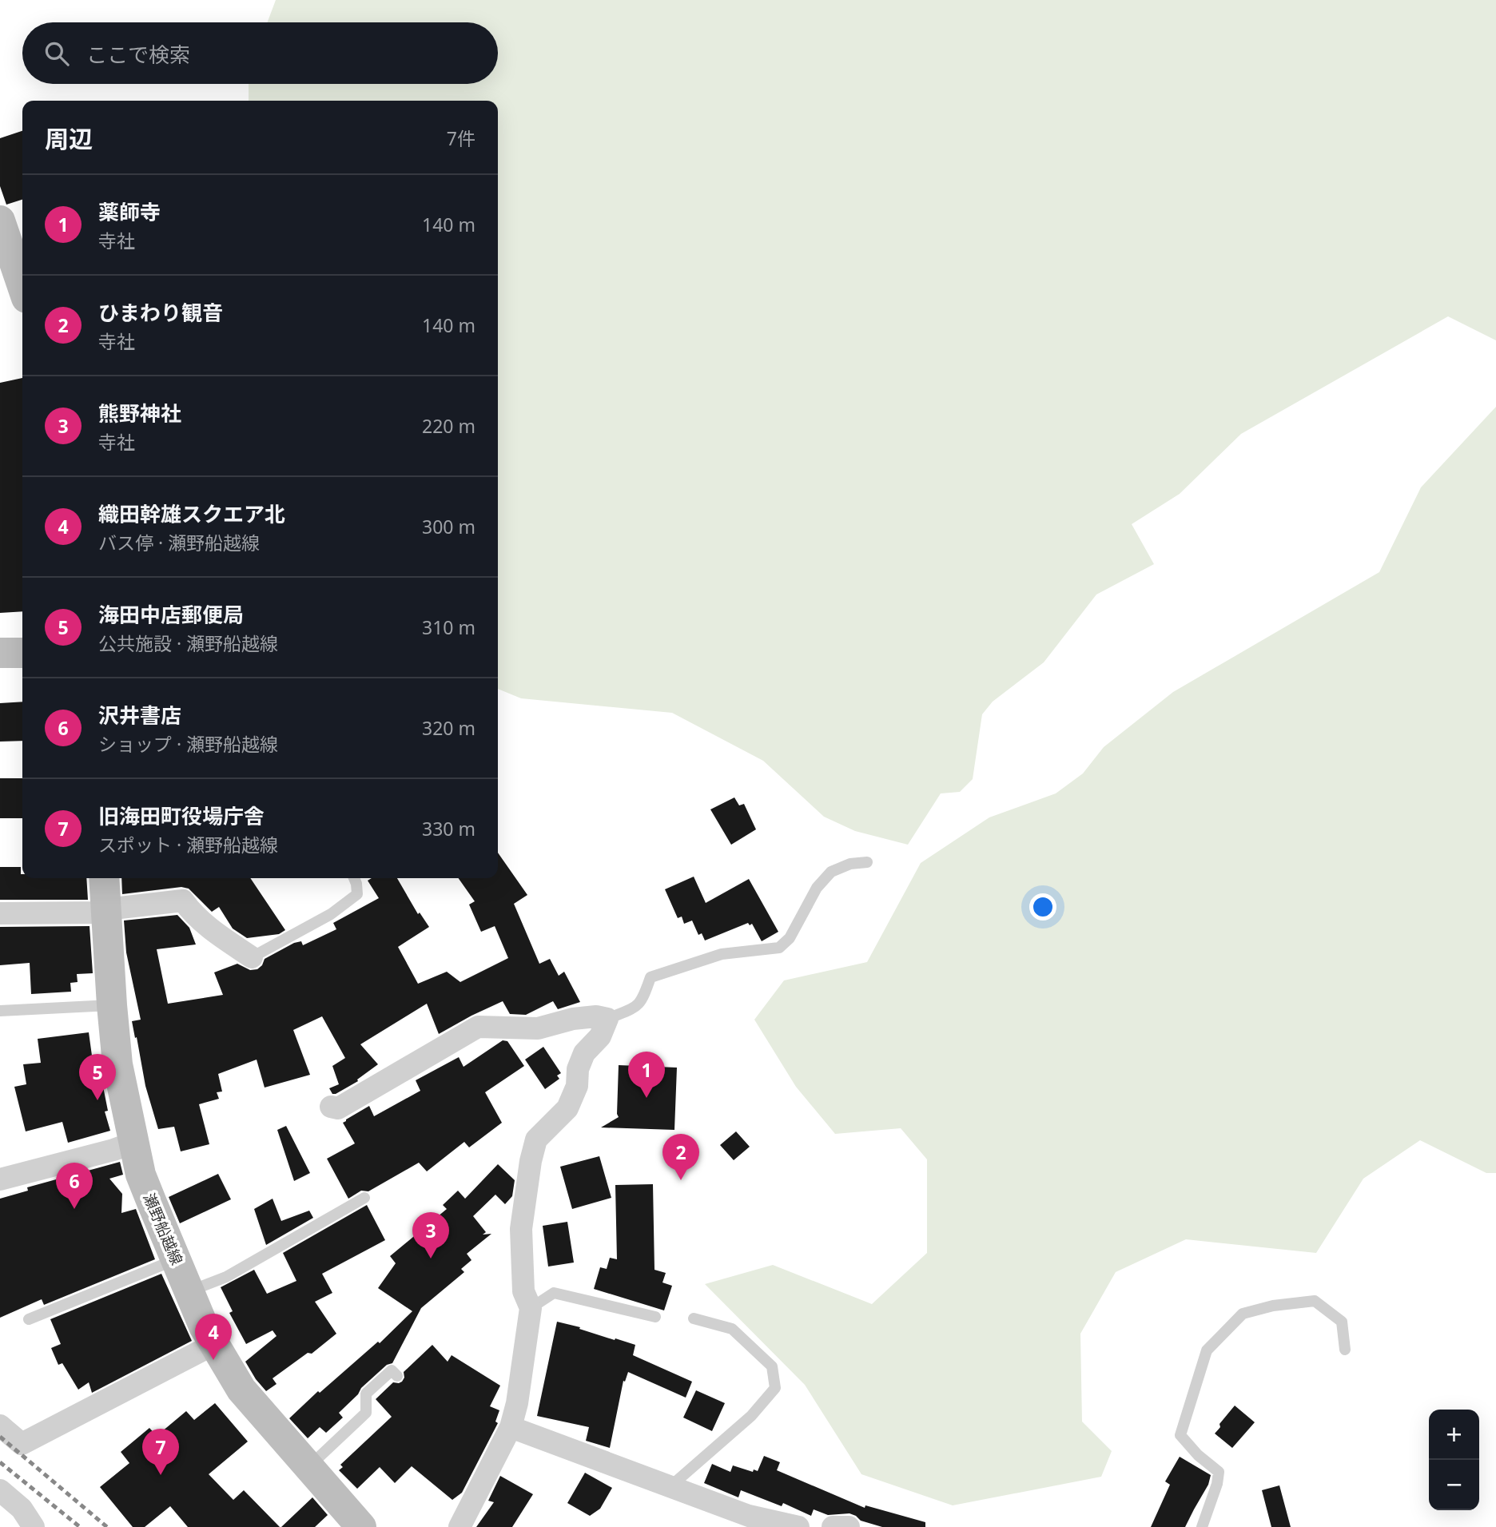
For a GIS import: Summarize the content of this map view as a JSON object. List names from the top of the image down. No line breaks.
{"streets":{"main road":["瀬野船越線"]},"page":{"search":"ここで検索","heading":["周辺","7件"],"list":[{"mark":"1","name":"薬師寺","note":"寺社","value":"140 m"},{"mark":"2","name":"ひまわり観音","note":"寺社","value":"140 m"},{"mark":"3","name":"熊野神社","note":"寺社","value":"220 m"},{"mark":"4","name":"織田幹雄スクエア北","note":"バス停 · 瀬野船越線","value":"300 m"},{"mark":"5","name":"海田中店郵便局","note":"公共施設 · 瀬野船越線","value":"310 m"},{"mark":"6","name":"沢井書店","note":"ショップ · 瀬野船越線","value":"320 m"},{"mark":"7","name":"旧海田町役場庁舎","note":"スポット · 瀬野船越線","value":"330 m"}],"pins":["1","5","2","6","3","4","7"],"map_buttons":["+","−"]}}
